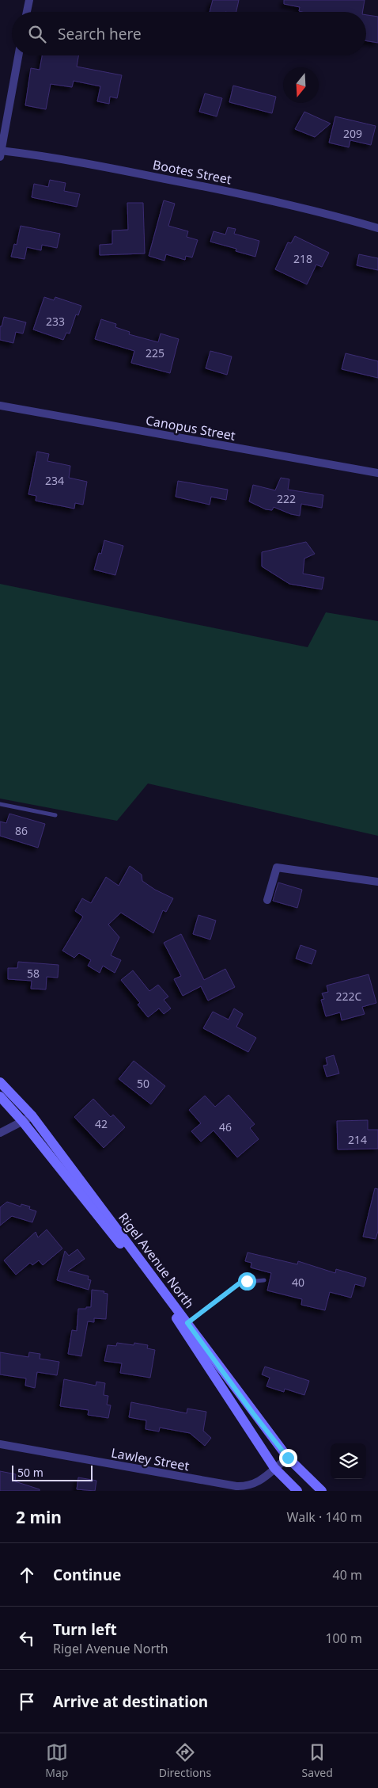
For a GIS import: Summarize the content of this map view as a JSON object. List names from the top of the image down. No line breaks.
{"streets":{"main road":["Rigel Avenue North"],"street":["Bootes Street","Canopus Street","Lawley Street"]},"crossings":[["Rigel Avenue North","Lawley Street"]],"house_numbers":["209","218","233","225","234","222","86","58","222C","50","42","46","214","40"],"scale_bar":"50 m","north":"bottom","page":{"search":"Search here","scale":"50 m","heading":["2 min","Walk · 140 m"],"list":[["Continue","40 m"],["Turn left","Rigel Avenue North","100 m"],"Arrive at destination"],"nav":["Map","Directions","Saved"]}}
